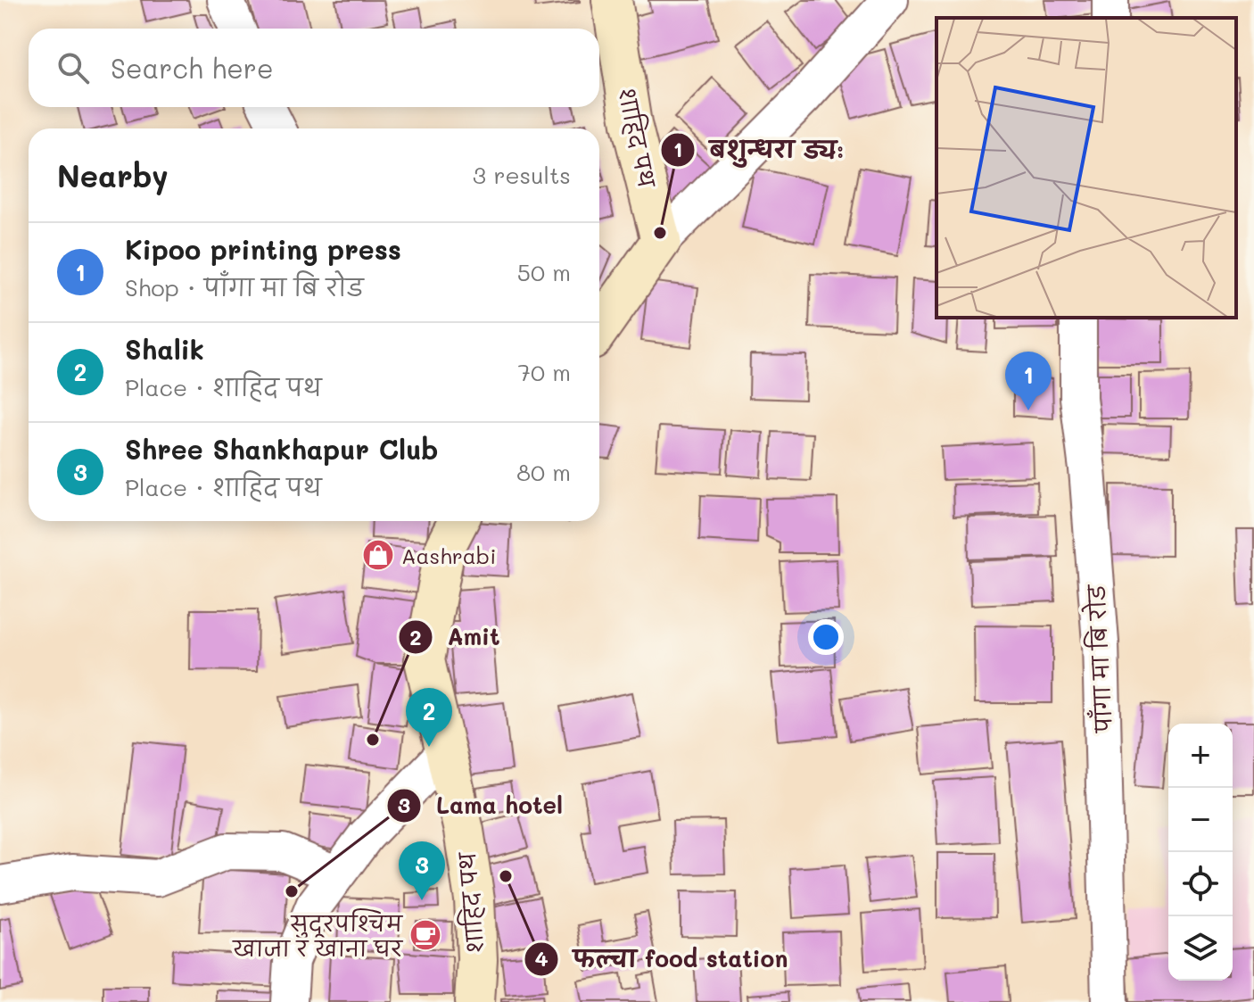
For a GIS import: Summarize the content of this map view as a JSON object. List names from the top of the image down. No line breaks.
{"streets":{"street":["शाहिद पथ","पाँगा मा बि रोड"]},"places":{"other":["बशुन्धरा ड्य:","Amit","फल्चा food station","Lama hotel"],"shop":["Aashrabi"],"cafe":["सुदूरपश्चिम खाजा र खाना घर"]},"page":{"search":"Search here","heading":["Nearby","3 results"],"list":[{"mark":"1","name":"Kipoo printing press","note":"Shop · पाँगा मा बि रोड","value":"50 m"},{"mark":"2","name":"Shalik","note":"Place · शाहिद पथ","value":"70 m"},{"mark":"3","name":"Shree Shankhapur Club","note":"Place · शाहिद पथ","value":"80 m"}],"pins":["1","2","3"],"map_buttons":["+","−"]}}
